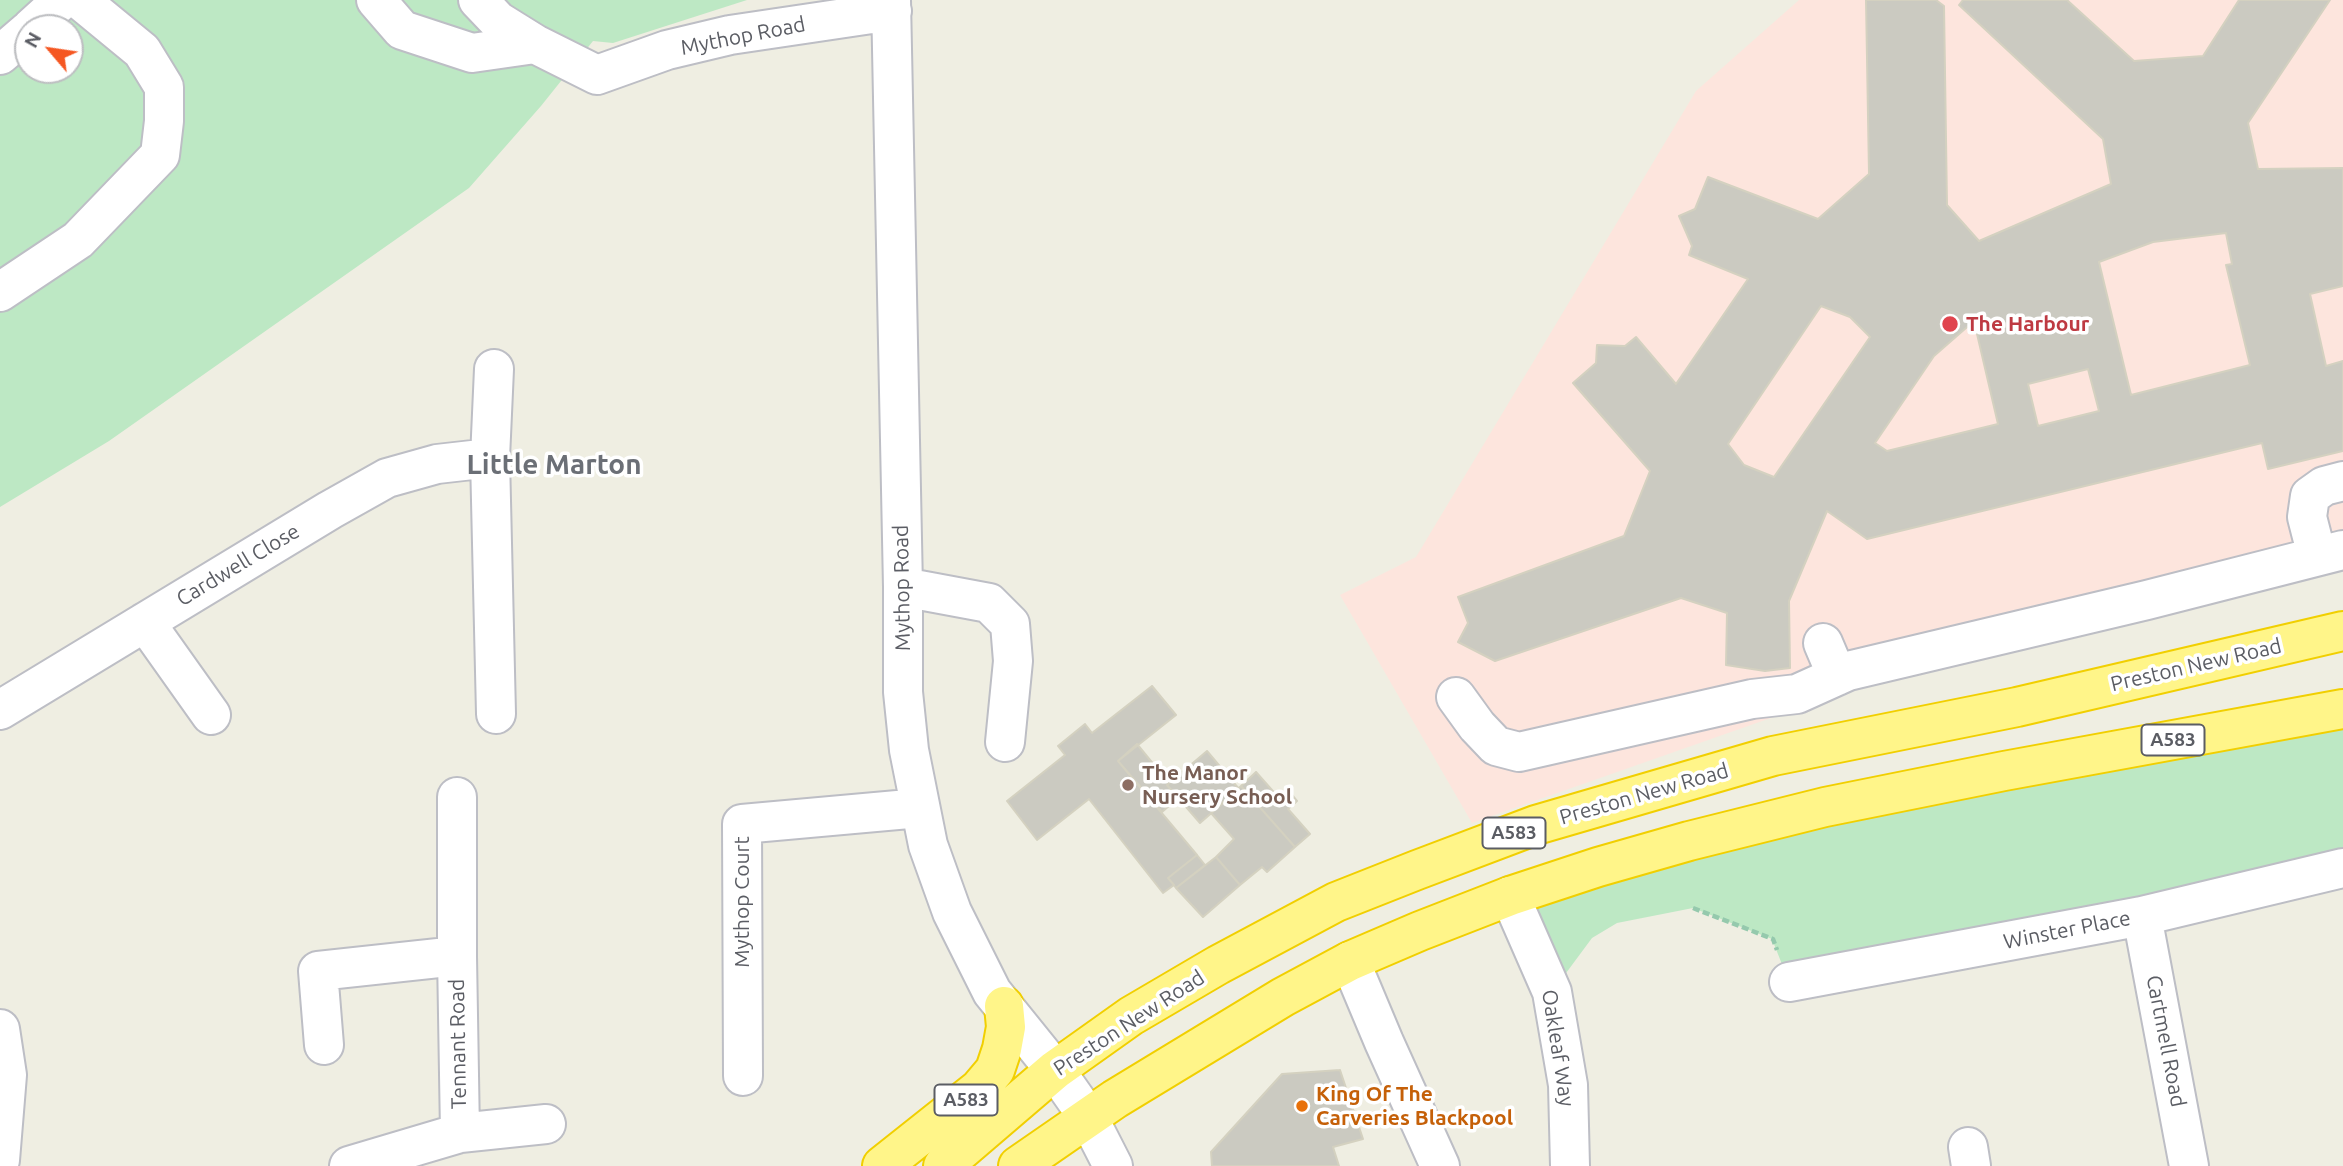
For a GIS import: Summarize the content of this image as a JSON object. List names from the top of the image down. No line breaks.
{"streets":{"highway":["Preston New Road","A583"],"street":["Mythop Road","Cardwell Close","Mythop Court","Winster Place","Cartmell Road","Tennant Road","Oakleaf Way"]},"crossings":[["Mythop Road","Preston New Road"],["Mythop Road","A583"],["Mythop Road","Mythop Court"],["A583","Oakleaf Way"],["Winster Place","Cartmell Road"]],"districts":["Little Marton"],"places":["The Harbour","The Manor Nursery School","King Of The Carveries Blackpool"],"north":"top left"}
